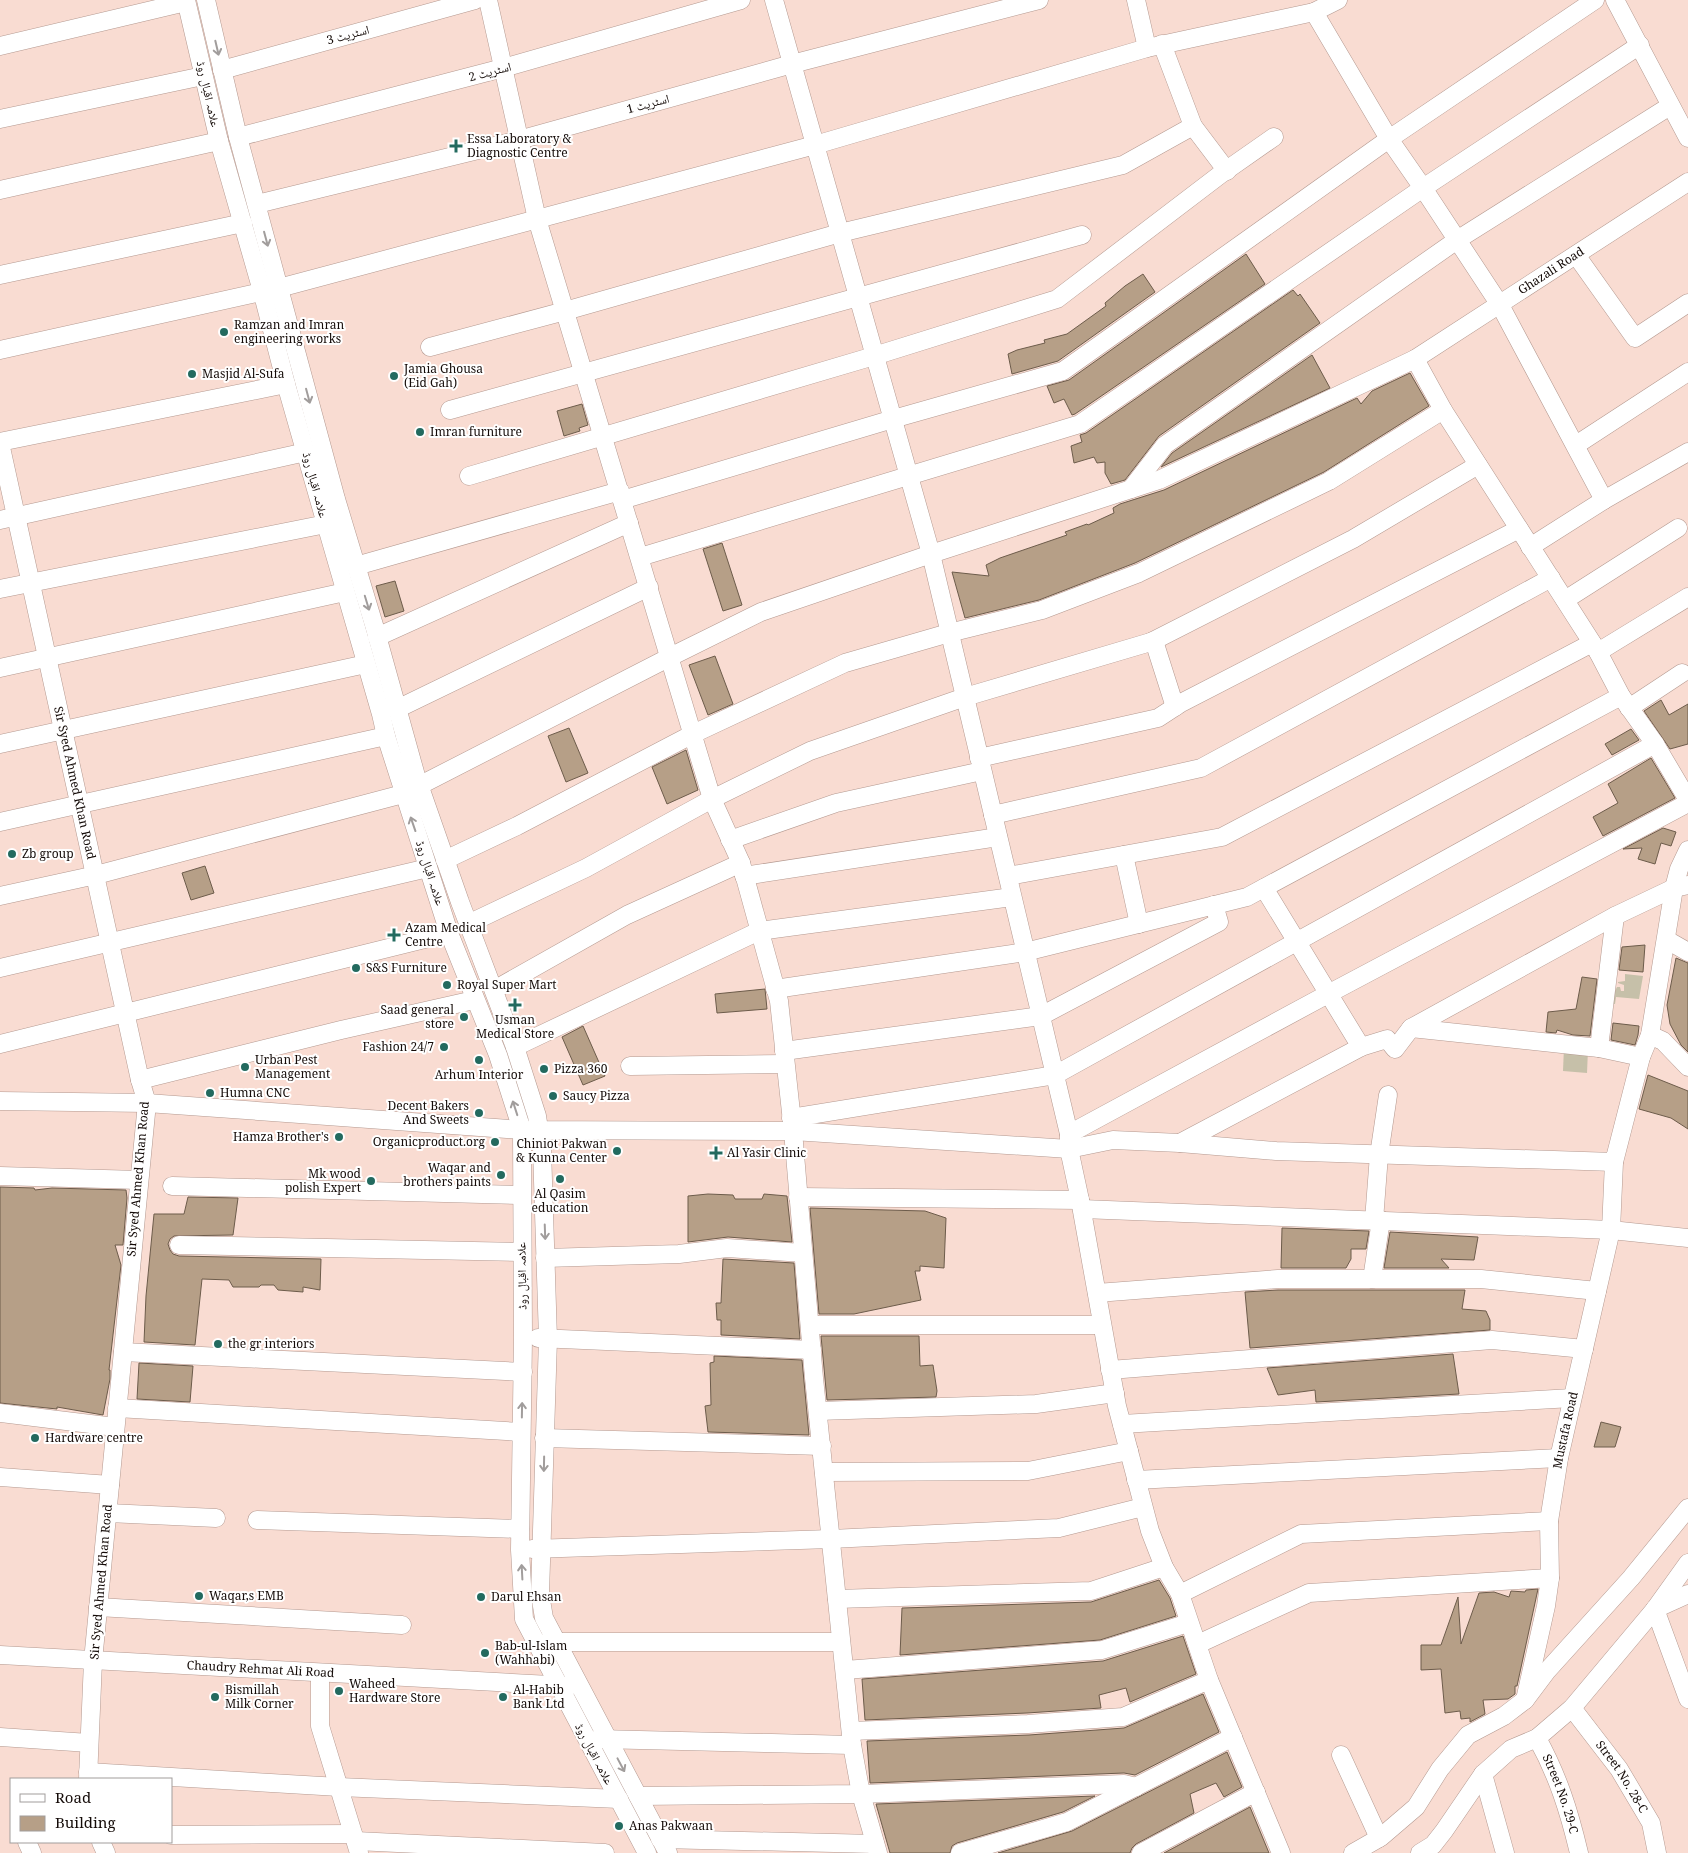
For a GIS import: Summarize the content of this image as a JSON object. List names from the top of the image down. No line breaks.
{"streets":{"street":["اسٹریٹ 3","اسٹریٹ 2","علامہ اقبال روڈ","اسٹریٹ 1","Ghazali Road","Sir Syed Ahmed Khan Road","Mustafa Road","Chaudry Rehmat Ali Road","Street No. 28-C","Street No. 29-C"]},"crossings":[["اسٹریٹ 3","علامہ اقبال روڈ"],["اسٹریٹ 2","علامہ اقبال روڈ"],["علامہ اقبال روڈ","اسٹریٹ 1"],["علامہ اقبال روڈ","Ghazali Road"],["علامہ اقبال روڈ","Chaudry Rehmat Ali Road"],["Ghazali Road","Sir Syed Ahmed Khan Road"],["Sir Syed Ahmed Khan Road","Chaudry Rehmat Ali Road"]],"places":{"health":["Essa Laboratory & Diagnostic Centre","Azam Medical Centre","Usman Medical Store","Al Yasir Clinic"],"other":["Ramzan and Imran engineering works","Masjid Al-Sufa","Jamia Ghousa (Eid Gah)","Imran furniture","Zb group","S&S Furniture","Royal Super Mart","Saad general store","Fashion 24/7","Arhum Interior","Urban Pest Management","Pizza 360","Humna CNC","Saucy Pizza","Decent Bakers And Sweets","Hamza Brother's","Organicproduct.org","Chiniot Pakwan & Kunna Center","Waqar and brothers paints","Al Qasim education","Mk wood polish Expert","the gr interiors","Hardware centre","Waqar,s EMB","Darul Ehsan","Bab-ul-Islam (Wahhabi)","Waheed Hardware Store","Bismillah Milk Corner","Al-Habib Bank Ltd","Anas Pakwaan"]},"legend":["Road","Building"]}
